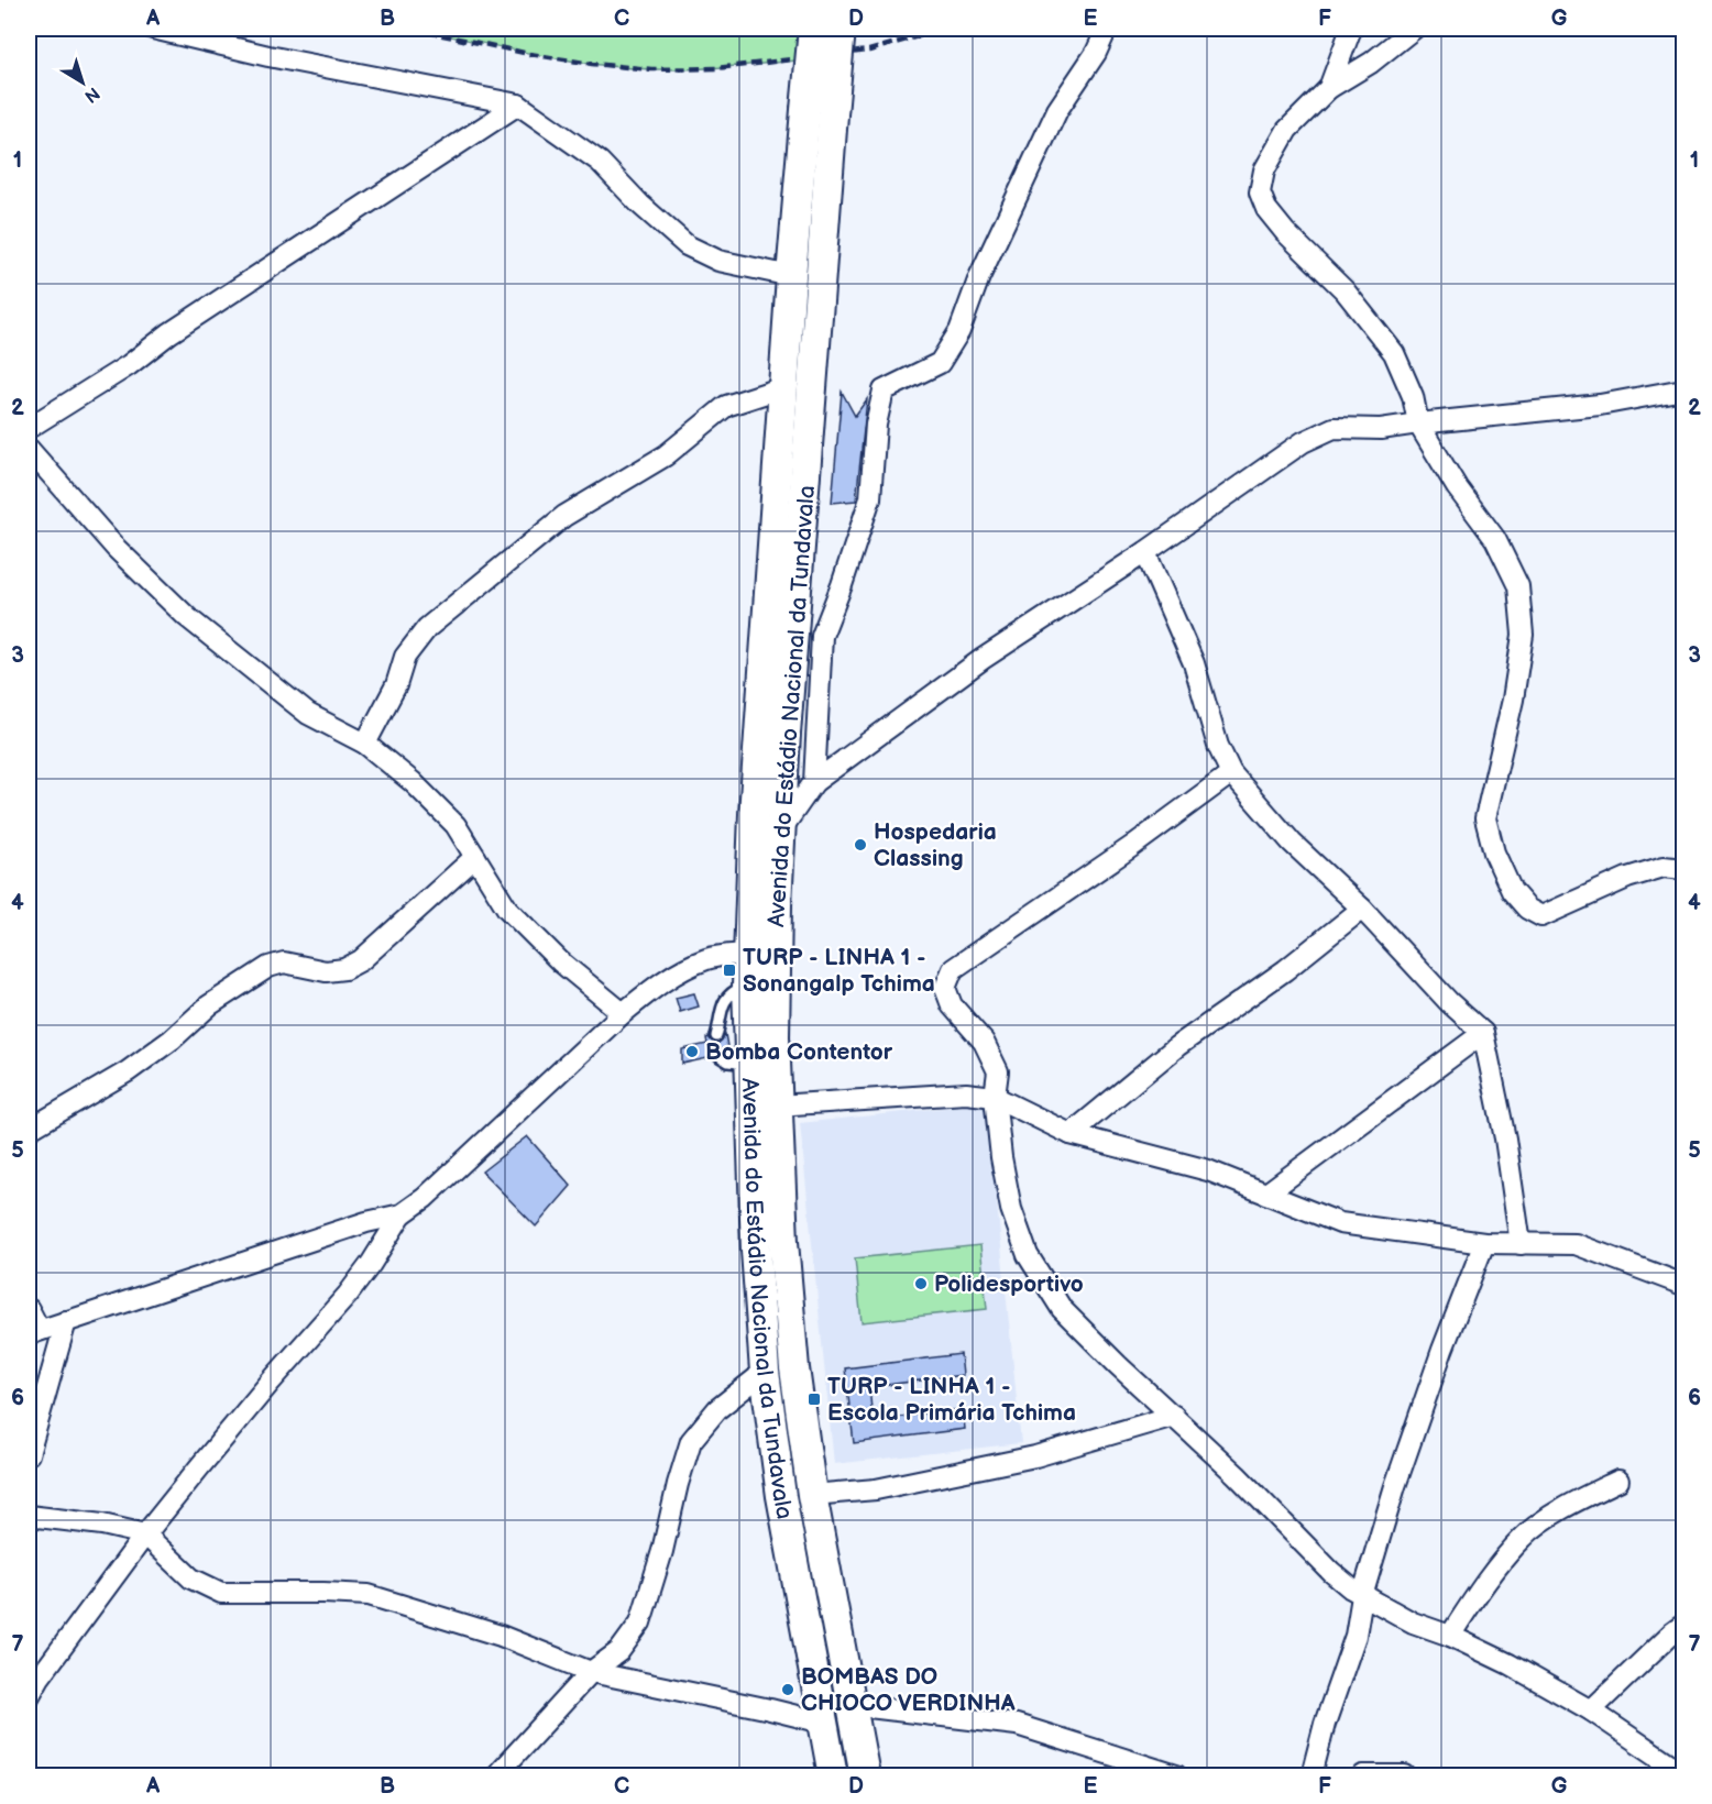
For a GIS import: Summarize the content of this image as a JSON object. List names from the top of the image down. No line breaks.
{"streets":{"street":["Avenida do Estádio Nacional da Tundavala"]},"places":{"other":["Hospedaria Classing","Bomba Contentor","Polidesportivo","BOMBAS DO CHIOCO VERDINHA"],"transit":["TURP - LINHA 1 - Sonangalp Tchima","TURP - LINHA 1 - Escola Primária Tchima"]},"north":"bottom right","grid":{"columns":["A","B","C","D","E","F","G"],"rows":["1","2","3","4","5","6","7"]}}
